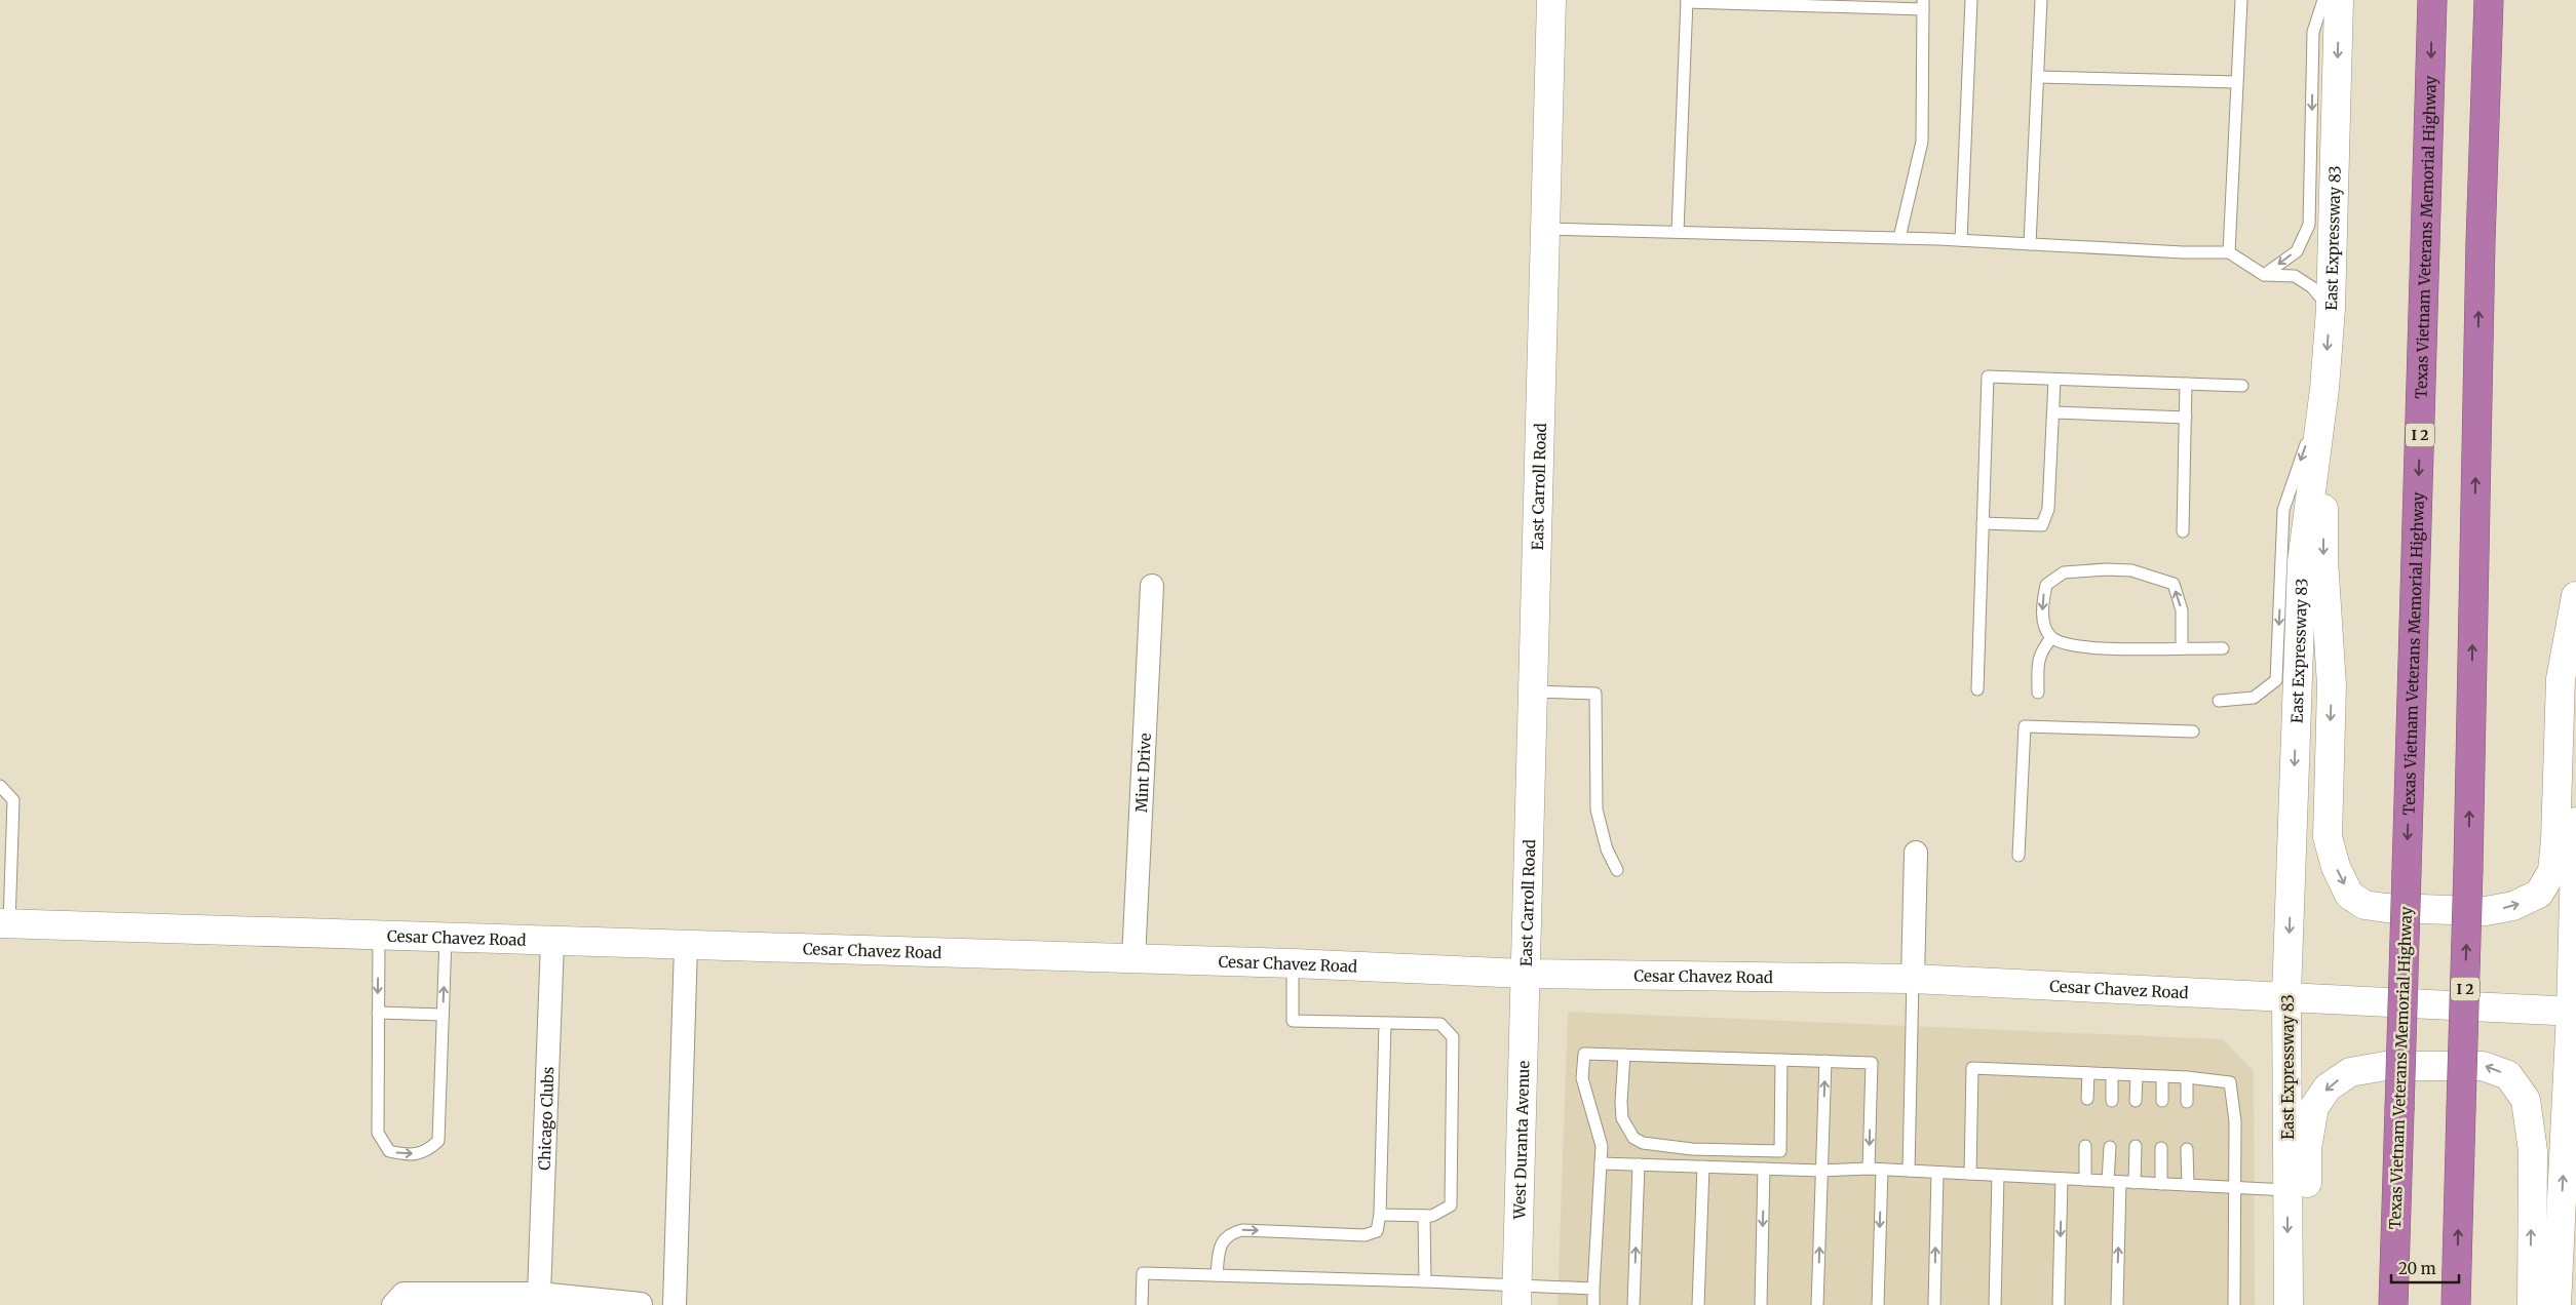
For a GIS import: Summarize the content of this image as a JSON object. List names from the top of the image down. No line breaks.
{"streets":{"highway":["Texas Vietnam Veterans Memorial Highway","I 2"],"street":["East Expressway 83","East Carroll Road","Mint Drive","Cesar Chavez Road","Chicago Clubs","West Duranta Avenue"]},"crossings":[["East Expressway 83","Cesar Chavez Road"],["East Carroll Road","Cesar Chavez Road"],["East Carroll Road","West Duranta Avenue"],["Mint Drive","Cesar Chavez Road"],["Cesar Chavez Road","Chicago Clubs"],["Cesar Chavez Road","West Duranta Avenue"]],"one_way":["East Expressway 83"],"scale_bar":"20 m"}
